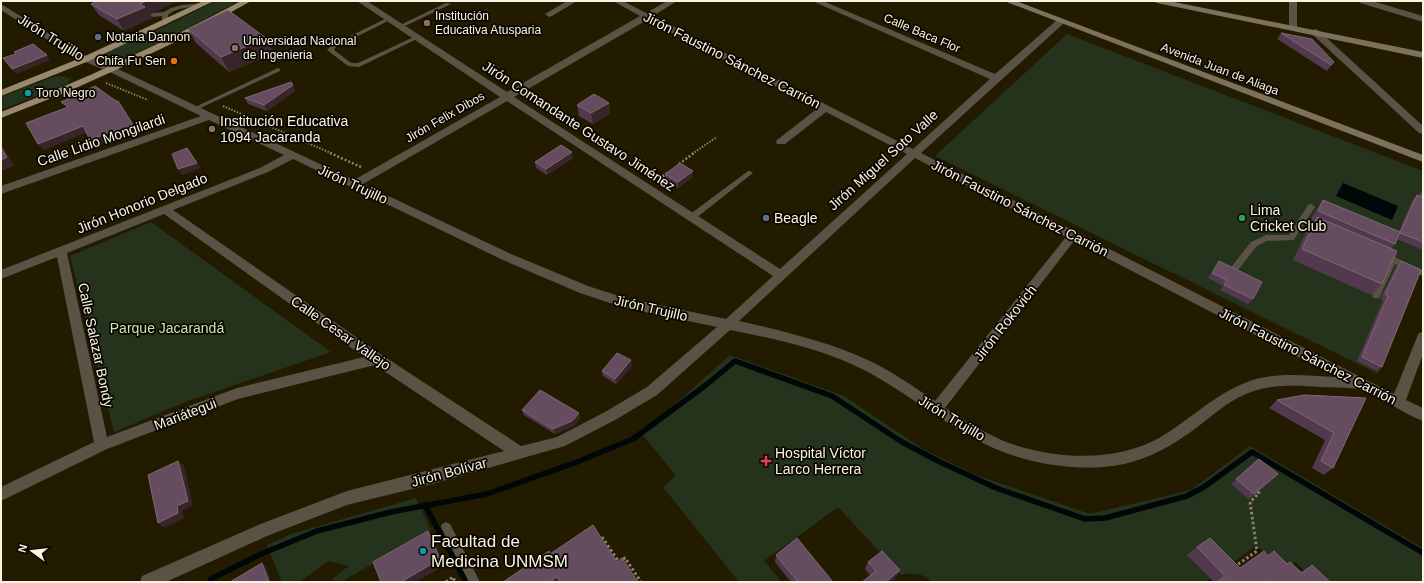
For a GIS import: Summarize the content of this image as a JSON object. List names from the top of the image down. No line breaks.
{"streets":{"main road":["Avenida Juan de Aliaga"],"street":["Calle Baca Flor","Jirón Trujillo","Jirón Faustino Sánchez Carrión","Jirón Felix Dibos","Jirón Comandante Gustavo Jiménez","Calle Lidio Mongilardi","Jirón Miguel Soto Valle","Jirón Honorio Delgado","Jirón Rokovich","Calle Cesar Vallejo","Calle Salazar Bondy","Mariátegui","Jirón Bolívar"]},"crossings":[["Calle Baca Flor","Jirón Miguel Soto Valle"],["Jirón Trujillo","Jirón Faustino Sánchez Carrión"],["Jirón Trujillo","Jirón Felix Dibos"],["Jirón Trujillo","Calle Lidio Mongilardi"],["Jirón Trujillo","Jirón Miguel Soto Valle"],["Jirón Trujillo","Jirón Honorio Delgado"],["Jirón Trujillo","Jirón Rokovich"],["Jirón Trujillo","Jirón Bolívar"],["Jirón Faustino Sánchez Carrión","Jirón Felix Dibos"],["Jirón Faustino Sánchez Carrión","Jirón Miguel Soto Valle"],["Jirón Faustino Sánchez Carrión","Jirón Rokovich"],["Avenida Juan de Aliaga","Jirón Miguel Soto Valle"],["Jirón Felix Dibos","Jirón Comandante Gustavo Jiménez"],["Jirón Comandante Gustavo Jiménez","Jirón Miguel Soto Valle"],["Jirón Miguel Soto Valle","Jirón Bolívar"],["Jirón Honorio Delgado","Calle Cesar Vallejo"],["Jirón Honorio Delgado","Calle Salazar Bondy"],["Calle Cesar Vallejo","Mariátegui"],["Calle Cesar Vallejo","Jirón Bolívar"],["Calle Salazar Bondy","Mariátegui"]],"parks":["Parque Jacarandá"],"places":{"other":["Institución Educativa Atusparia","Notaria Dannon","Universidad Nacional de Ingenieria","Chifa Fu Sen","Toro Negro","Institución Educativa 1094 Jacaranda","Beagle","Lima Cricket Club","Facultad de Medicina UNMSM"],"health":["Hospital Víctor Larco Herrera"]},"north":"left"}
